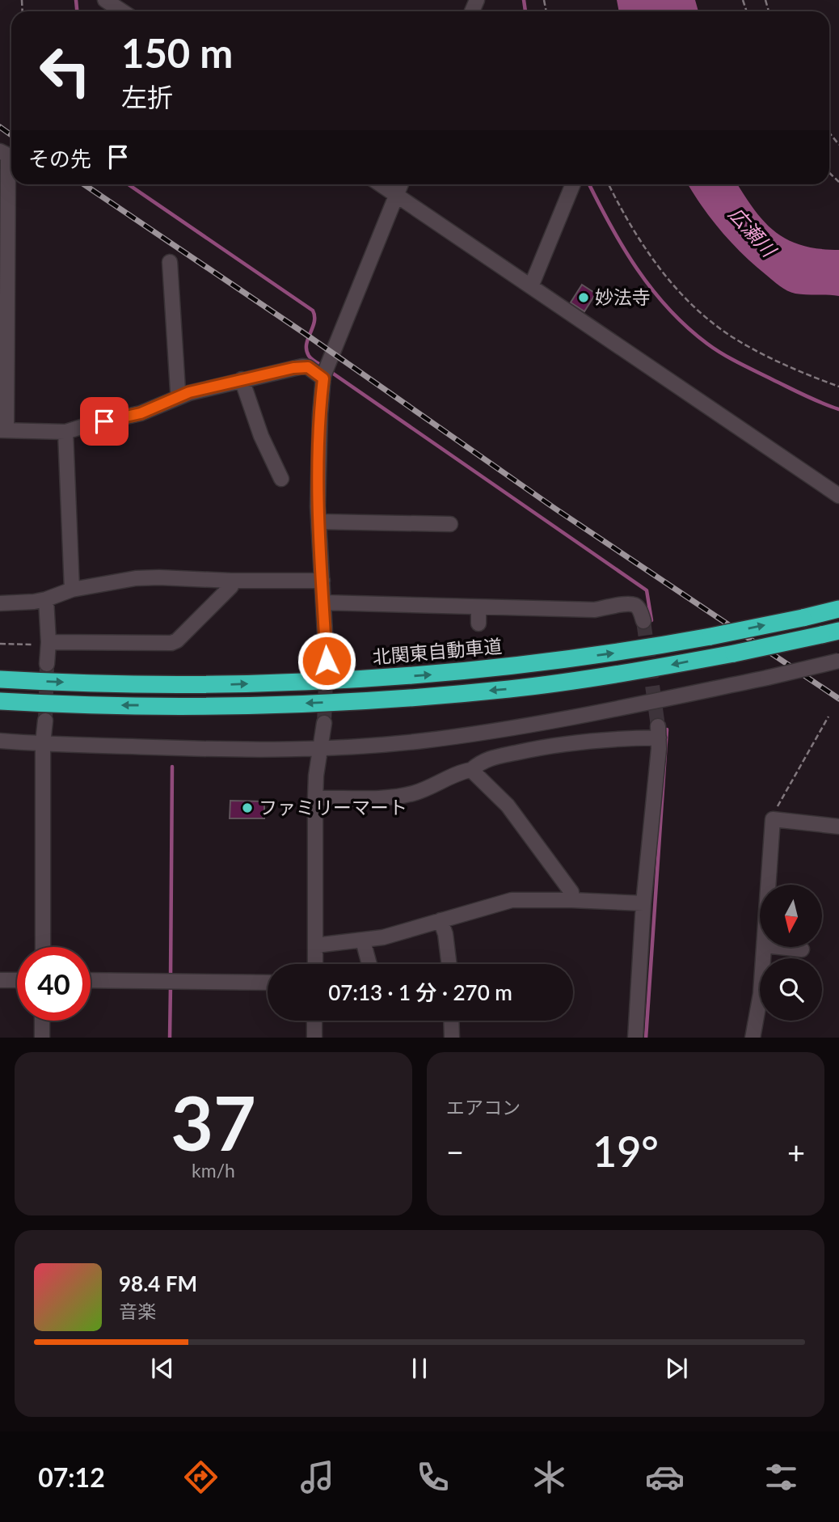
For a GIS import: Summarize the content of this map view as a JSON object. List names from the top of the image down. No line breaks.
{"streets":{"highway":["北関東自動車道"]},"water":["広瀬川"],"places":["妙法寺","ファミリーマート"],"north":"bottom","page":{"turn":["150 m","左折"],"then":"その先","limit":"40","trip":"07:13 · 1 分 · 270 m","tile":[["37","km/h"],"エアコン"],"heat":["−","19°","+"],"song":["98.4 FM","音楽"],"tabs":"07:12"}}
